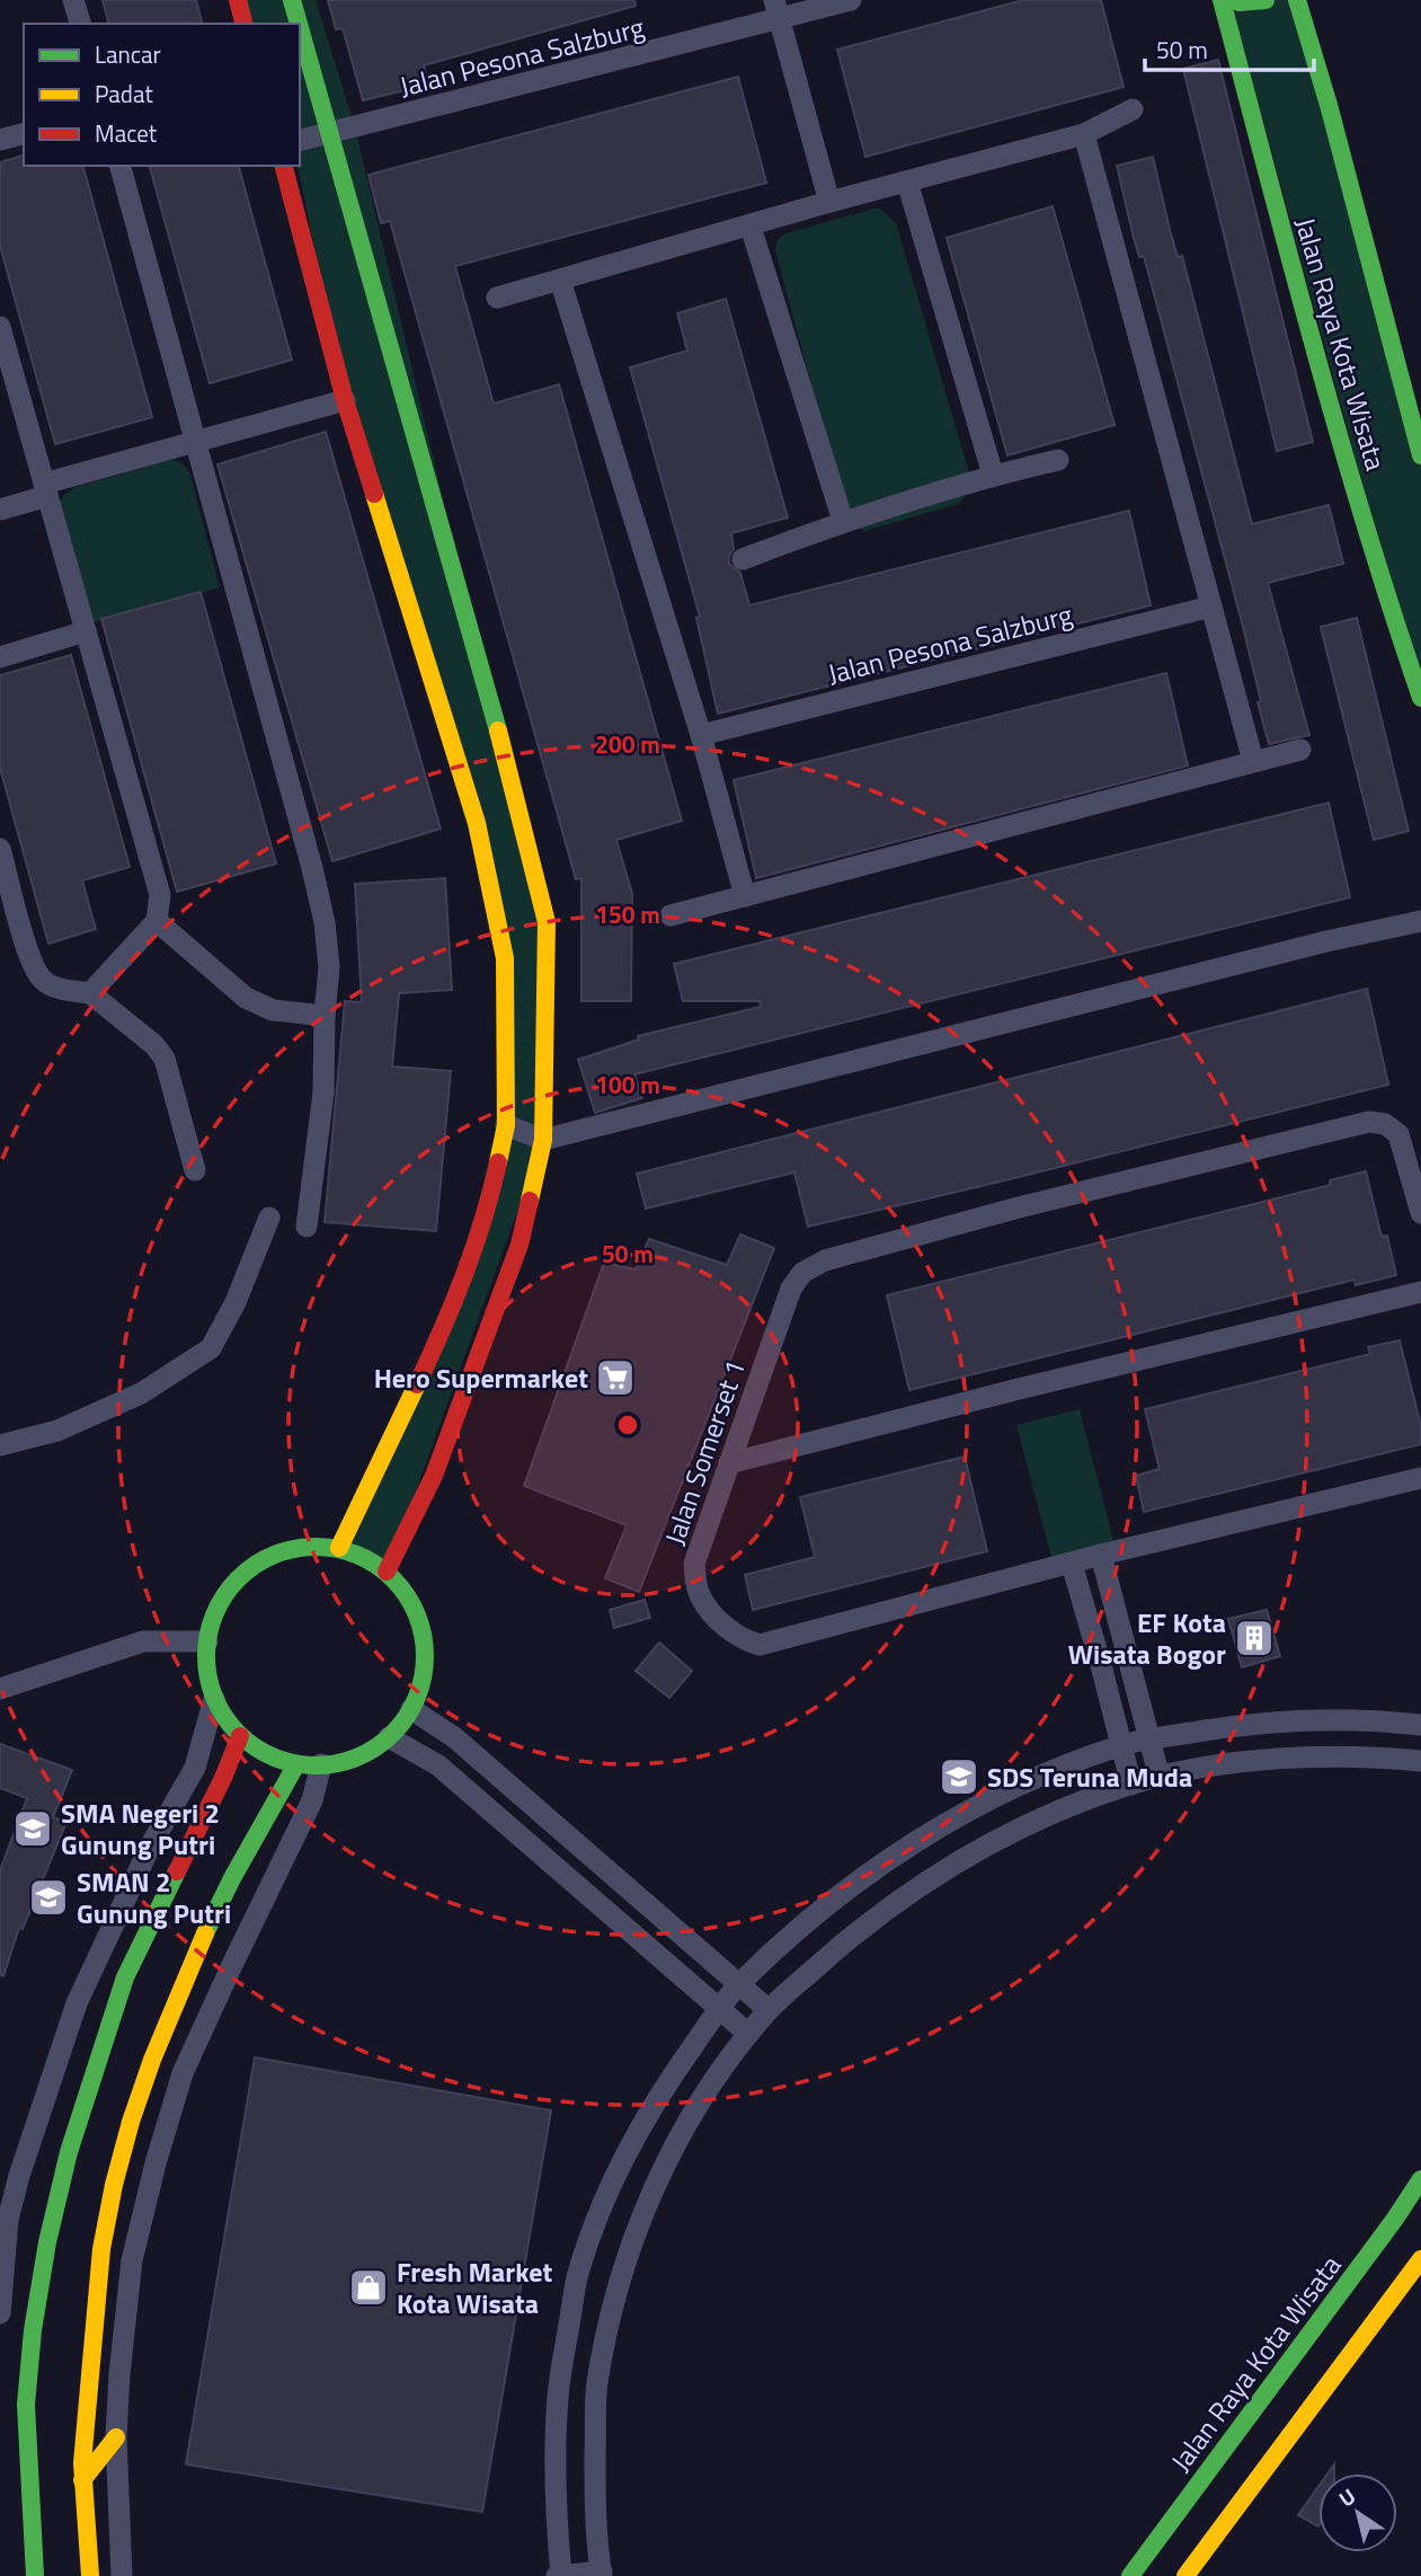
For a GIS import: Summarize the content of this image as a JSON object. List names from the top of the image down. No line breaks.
{"streets":{"street":["Jalan Pesona Salzburg","Jalan Raya Kota Wisata","Jalan Somerset 1"]},"places":{"supermarket":["Hero Supermarket"],"building":["EF Kota Wisata Bogor"],"school or university":["SDS Teruna Muda","SMA Negeri 2 Gunung Putri","SMAN 2 Gunung Putri"],"shop":["Fresh Market Kota Wisata"]},"legend":["Lancar","Padat","Macet"],"scale_bar":"50 m","north":"top left","rings":["200 m","150 m","100 m","50 m"]}
